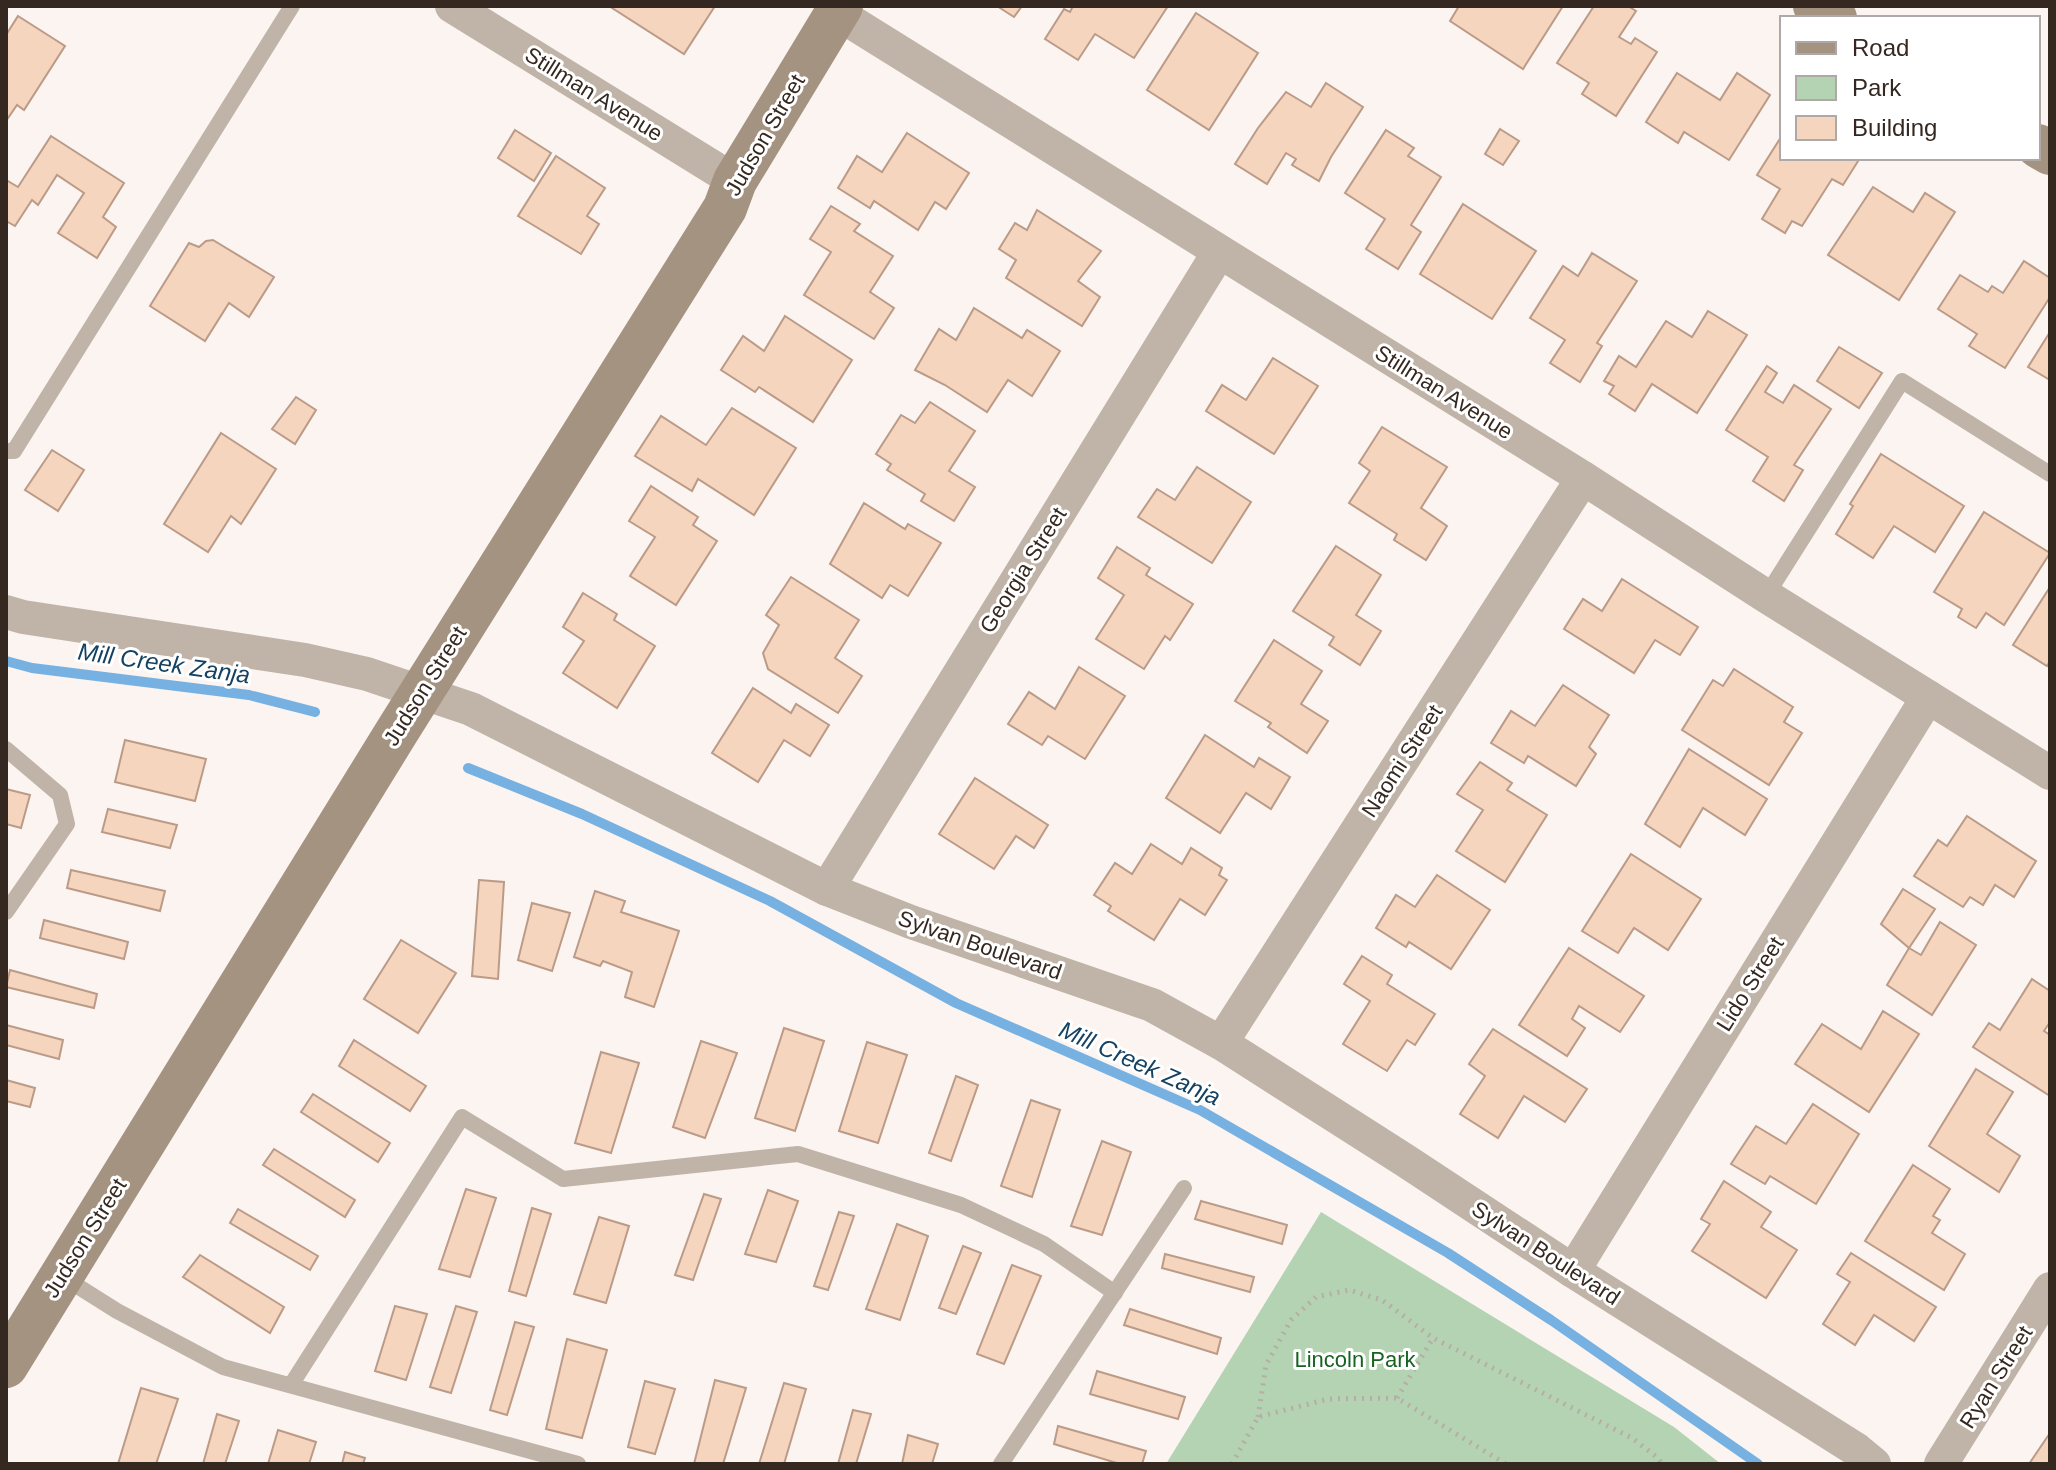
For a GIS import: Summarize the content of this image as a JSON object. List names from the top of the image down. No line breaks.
{"streets":{"main road":["Judson Street"],"street":["Stillman Avenue","Georgia Street","Naomi Street","Sylvan Boulevard","Lido Street","Ryan Street"]},"crossings":[["Stillman Avenue","Judson Street"],["Stillman Avenue","Georgia Street"],["Stillman Avenue","Naomi Street"],["Stillman Avenue","Lido Street"],["Judson Street","Sylvan Boulevard"],["Georgia Street","Sylvan Boulevard"],["Naomi Street","Sylvan Boulevard"],["Sylvan Boulevard","Lido Street"]],"water":["Mill Creek Zanja"],"parks":["Lincoln Park"],"legend":["Road","Park","Building"]}
